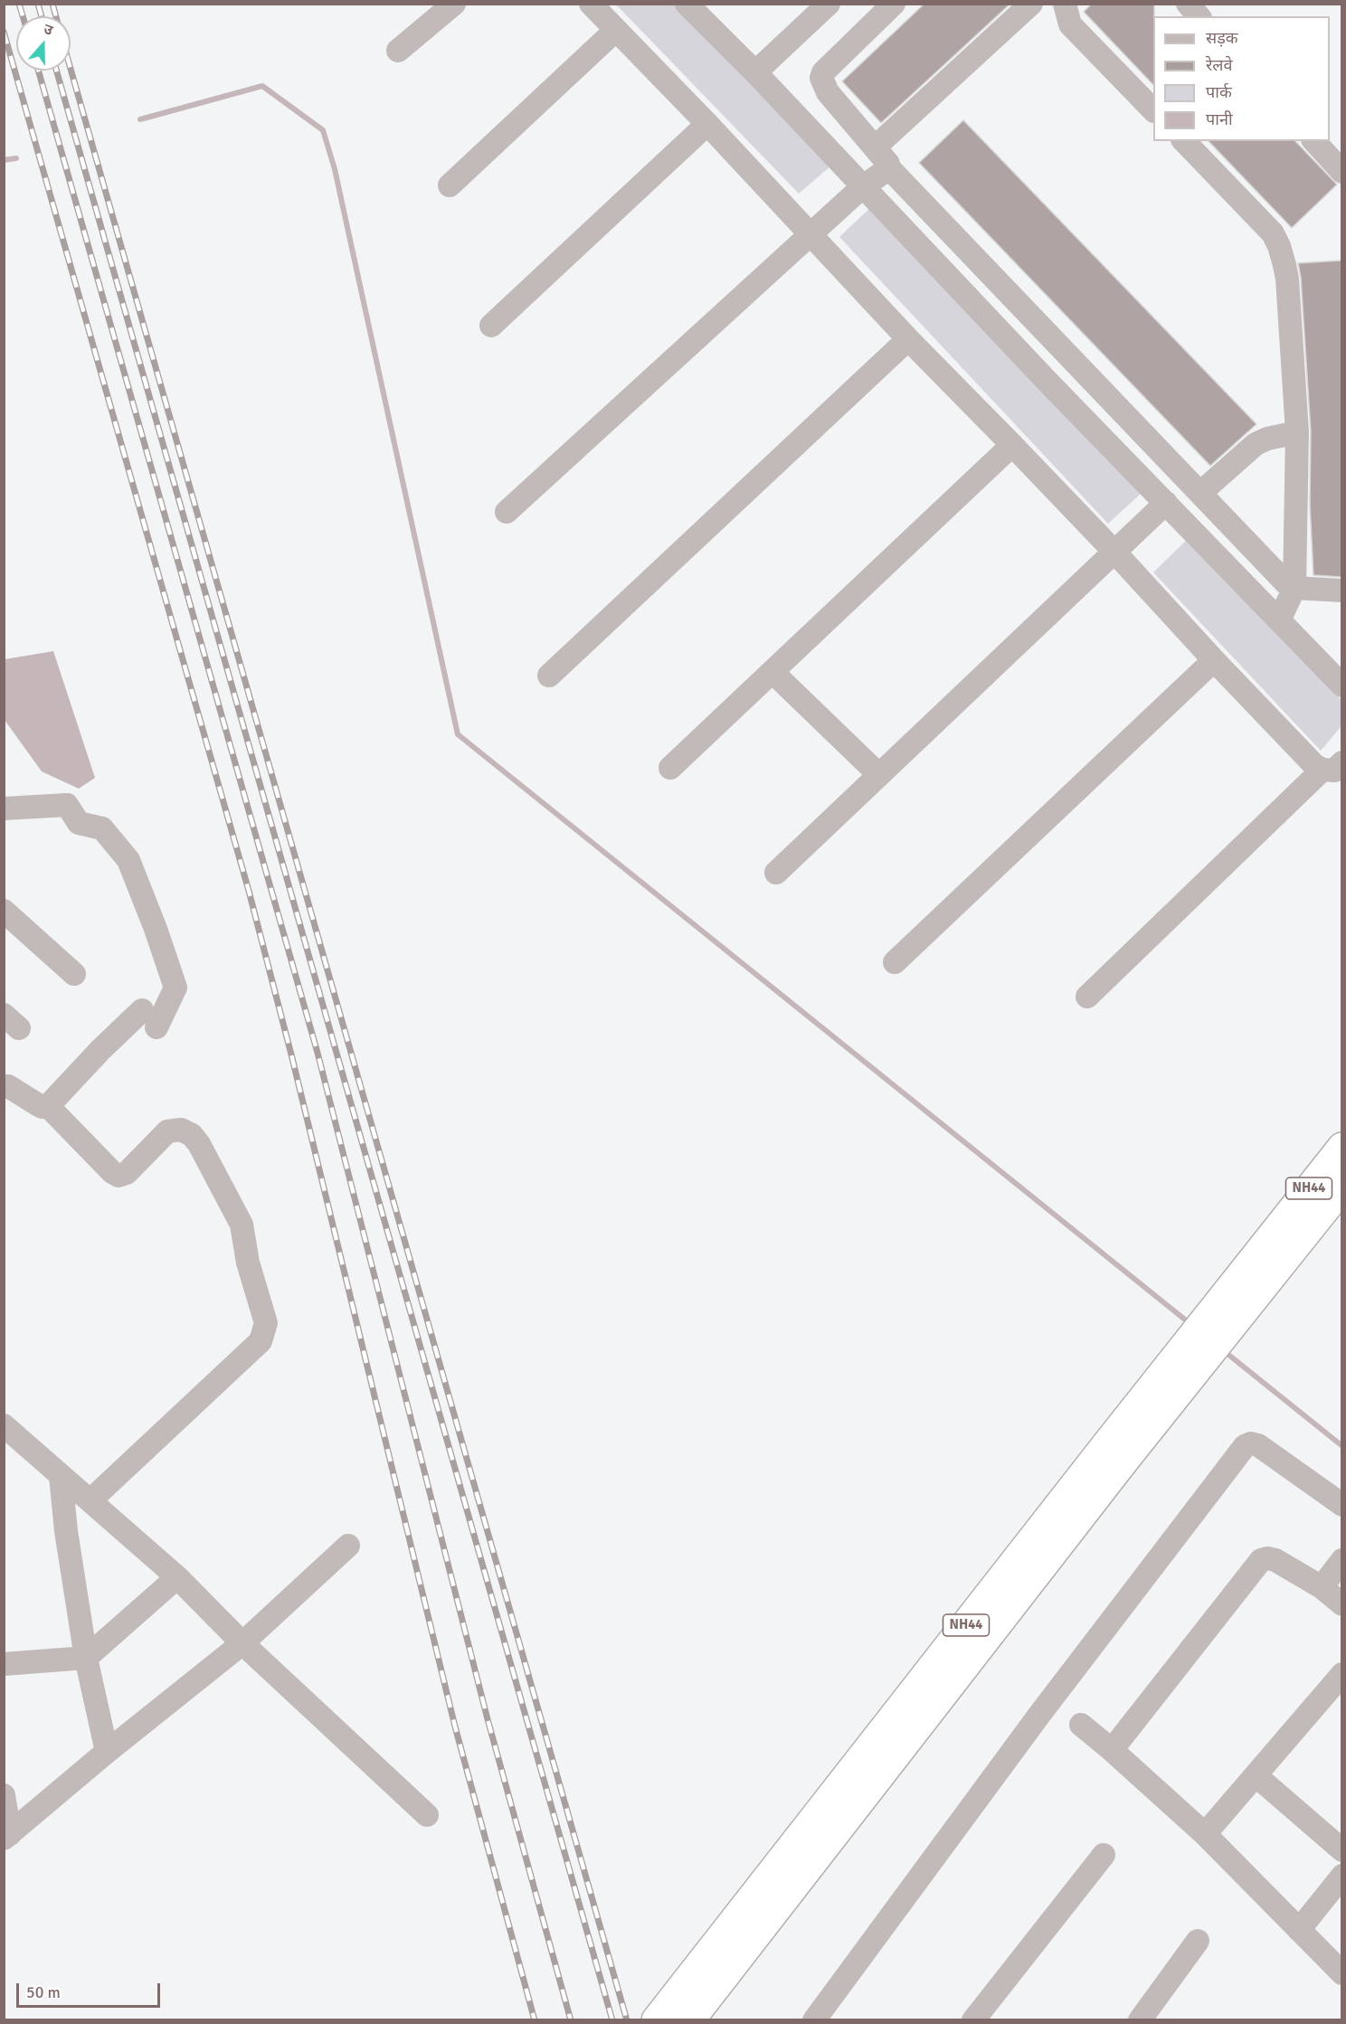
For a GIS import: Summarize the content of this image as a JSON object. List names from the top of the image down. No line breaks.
{"streets":{"highway":["NH44"]},"legend":["सड़क","रेलवे","पार्क","पानी"],"scale_bar":"50 m","north":"top"}
